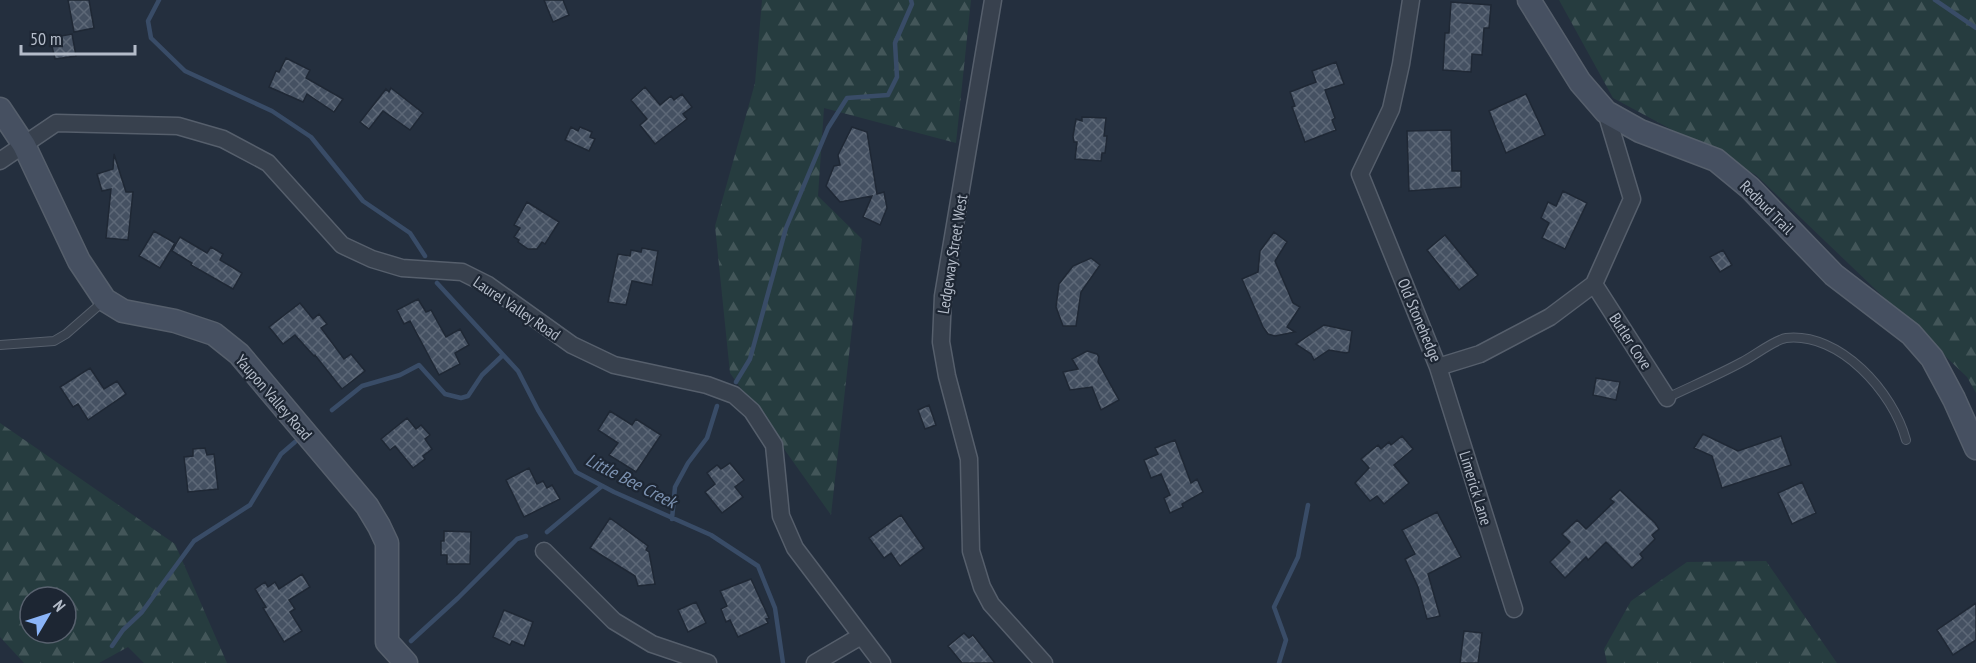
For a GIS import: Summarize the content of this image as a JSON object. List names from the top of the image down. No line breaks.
{"streets":{"street":["Redbud Trail","Ledgeway Street West","Laurel Valley Road","Old Stonehedge","Butler Cove","Yaupon Valley Road","Limerick Lane"]},"crossings":[["Redbud Trail","Old Stonehedge"],["Old Stonehedge","Butler Cove"],["Old Stonehedge","Limerick Lane"]],"water":["Little Bee Creek"],"scale_bar":"50 m","north":"top right"}
